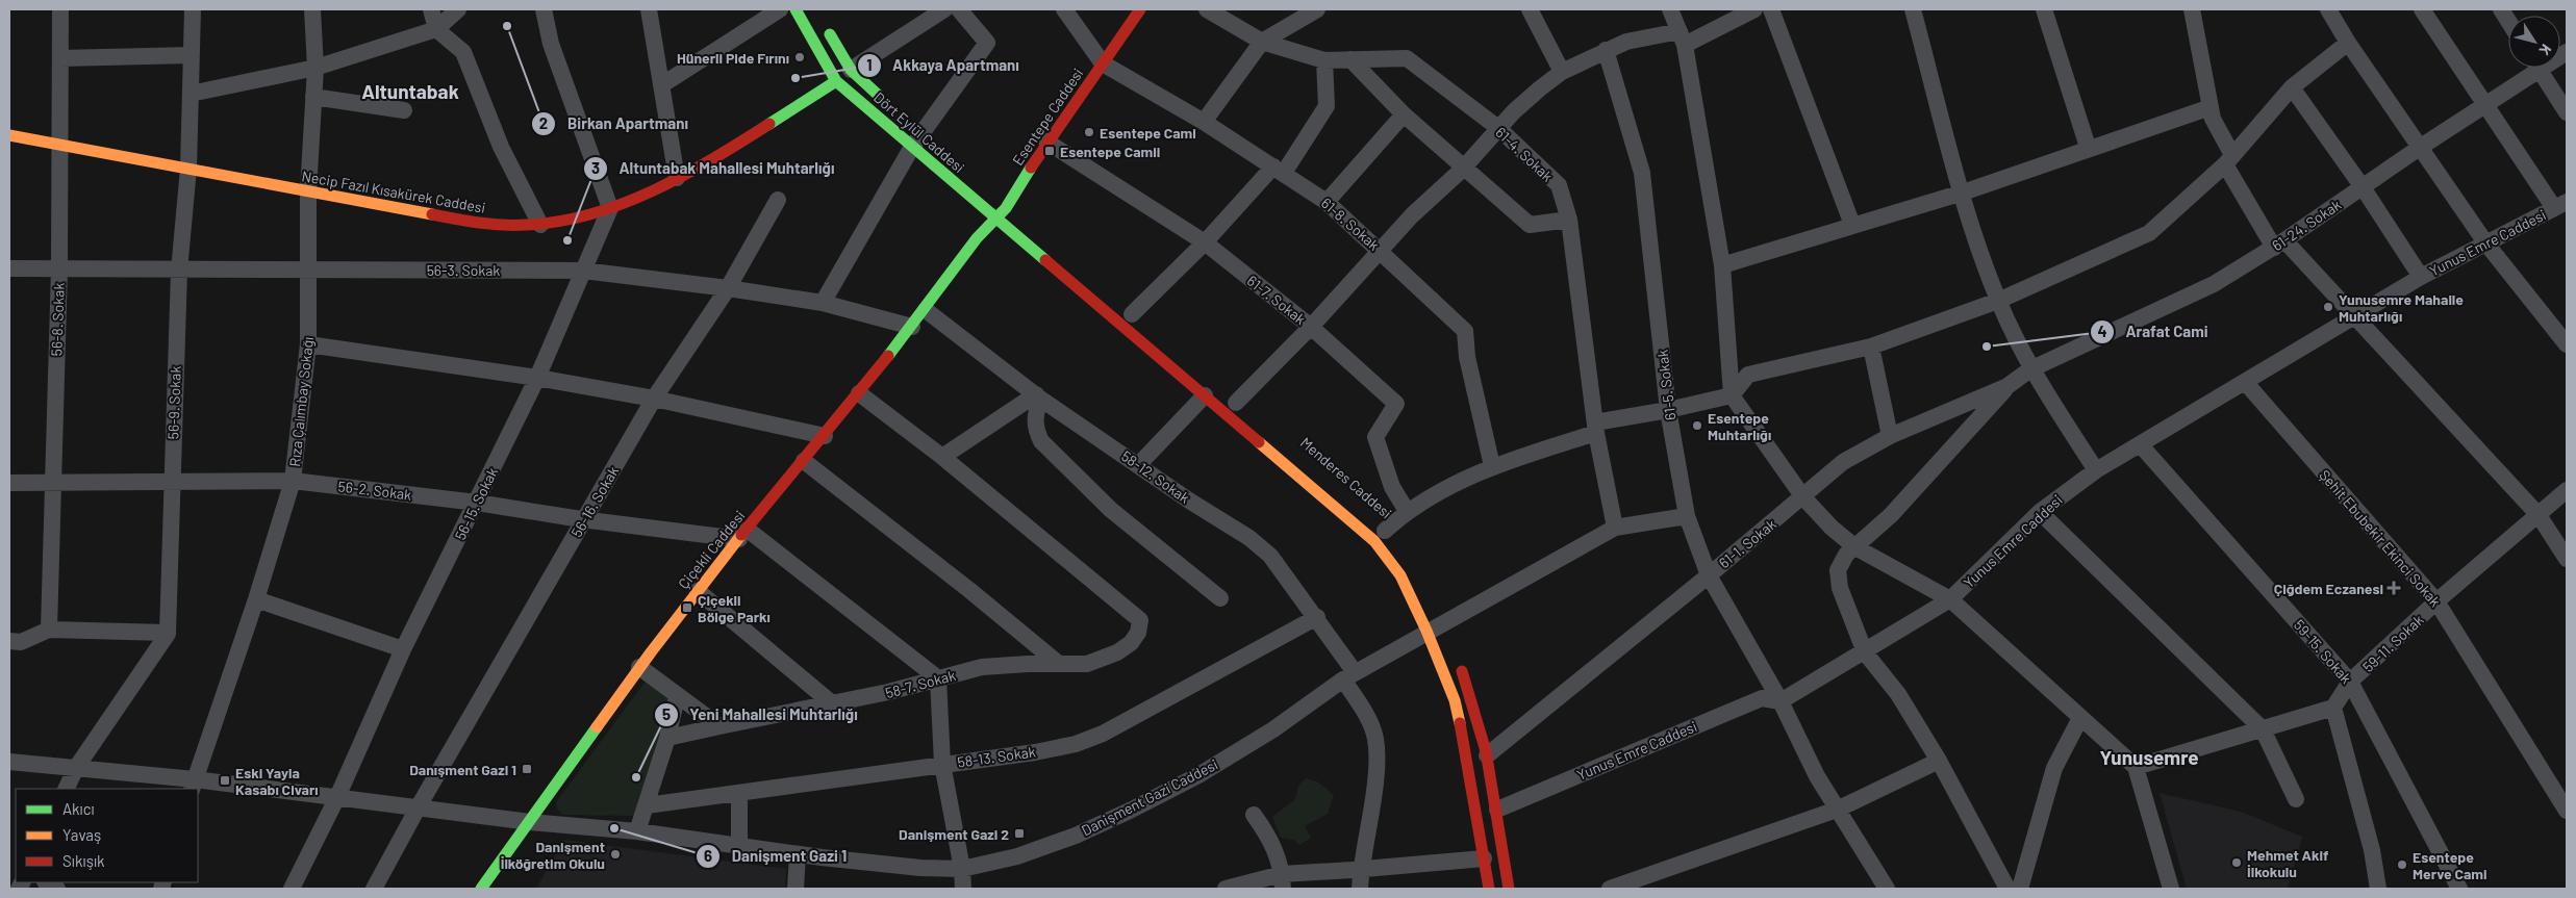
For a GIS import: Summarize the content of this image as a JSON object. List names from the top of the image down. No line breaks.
{"streets":{"street":["Esentepe Caddesi","Dört Eylül Caddesi","61-4. Sokak","Necip Fazıl Kısakürek Caddesi","61-8. Sokak","61-24. Sokak","Yunus Emre Caddesi","56-3. Sokak","61-7. Sokak","56-8. Sokak","61-5. Sokak","Rıza Çalımbay Sokağı","56-9. Sokak","58-12. Sokak","Menderes Caddesi","56-2. Sokak","56-16. Sokak","56-15. Sokak","Şehit Ebubekir Ekinci Sokak","61-1. Sokak","Çiçekli Caddesi","59-11. Sokak","59-15. Sokak","58-7. Sokak","58-13. Sokak","Danişment Gazi Caddesi"]},"crossings":[["Esentepe Caddesi","Dört Eylül Caddesi"],["Esentepe Caddesi","61-8. Sokak"],["Esentepe Caddesi","61-7. Sokak"],["Esentepe Caddesi","Menderes Caddesi"],["Esentepe Caddesi","Çiçekli Caddesi"],["Dört Eylül Caddesi","Necip Fazıl Kısakürek Caddesi"],["Dört Eylül Caddesi","Menderes Caddesi"],["61-4. Sokak","Danişment Gazi Caddesi"],["Necip Fazıl Kısakürek Caddesi","56-8. Sokak"],["Necip Fazıl Kısakürek Caddesi","Rıza Çalımbay Sokağı"],["Necip Fazıl Kısakürek Caddesi","56-9. Sokak"],["Necip Fazıl Kısakürek Caddesi","56-15. Sokak"],["61-24. Sokak","61-1. Sokak"],["Yunus Emre Caddesi","61-5. Sokak"],["Yunus Emre Caddesi","Şehit Ebubekir Ekinci Sokak"],["Yunus Emre Caddesi","59-15. Sokak"],["56-3. Sokak","56-8. Sokak"],["56-3. Sokak","Rıza Çalımbay Sokağı"],["56-3. Sokak","56-9. Sokak"],["56-3. Sokak","56-16. Sokak"],["56-3. Sokak","56-15. Sokak"],["56-3. Sokak","Çiçekli Caddesi"],["56-8. Sokak","56-2. Sokak"],["61-5. Sokak","61-1. Sokak"],["Rıza Çalımbay Sokağı","56-2. Sokak"],["Rıza Çalımbay Sokağı","Danişment Gazi Caddesi"],["56-9. Sokak","56-2. Sokak"],["58-12. Sokak","Çiçekli Caddesi"],["58-12. Sokak","58-13. Sokak"],["58-12. Sokak","Danişment Gazi Caddesi"],["Menderes Caddesi","Danişment Gazi Caddesi"],["56-2. Sokak","56-16. Sokak"],["56-2. Sokak","56-15. Sokak"],["56-2. Sokak","Çiçekli Caddesi"],["56-16. Sokak","Danişment Gazi Caddesi"],["56-15. Sokak","Danişment Gazi Caddesi"],["Şehit Ebubekir Ekinci Sokak","59-11. Sokak"],["Çiçekli Caddesi","Danişment Gazi Caddesi"],["59-11. Sokak","59-15. Sokak"]],"districts":["Altuntabak","Yunusemre"],"places":{"other":["Birkan Apartmanı","Hünerli Pide Fırını","Akkaya Apartmanı","Esentepe Cami","Altuntabak Mahallesi Muhtarlığı","Yunusemre Mahalle Muhtarlığı","Arafat Cami","Esentepe Muhtarlığı","Yeni Mahallesi Muhtarlığı","Danişment Gazi 1","Danişment İlköğretim Okulu","Mehmet Akif İlkokulu","Esentepe Merve Cami"],"transit":["Esentepe Camii","Çiçekli Bölge Parkı","Danışment Gazi 1","Eski Yayla Kasabı Civarı","Danişment Gazi 2"],"health":["Çiğdem Eczanesi"]},"legend":["Akıcı","Yavaş","Sıkışık"],"north":"bottom right"}
